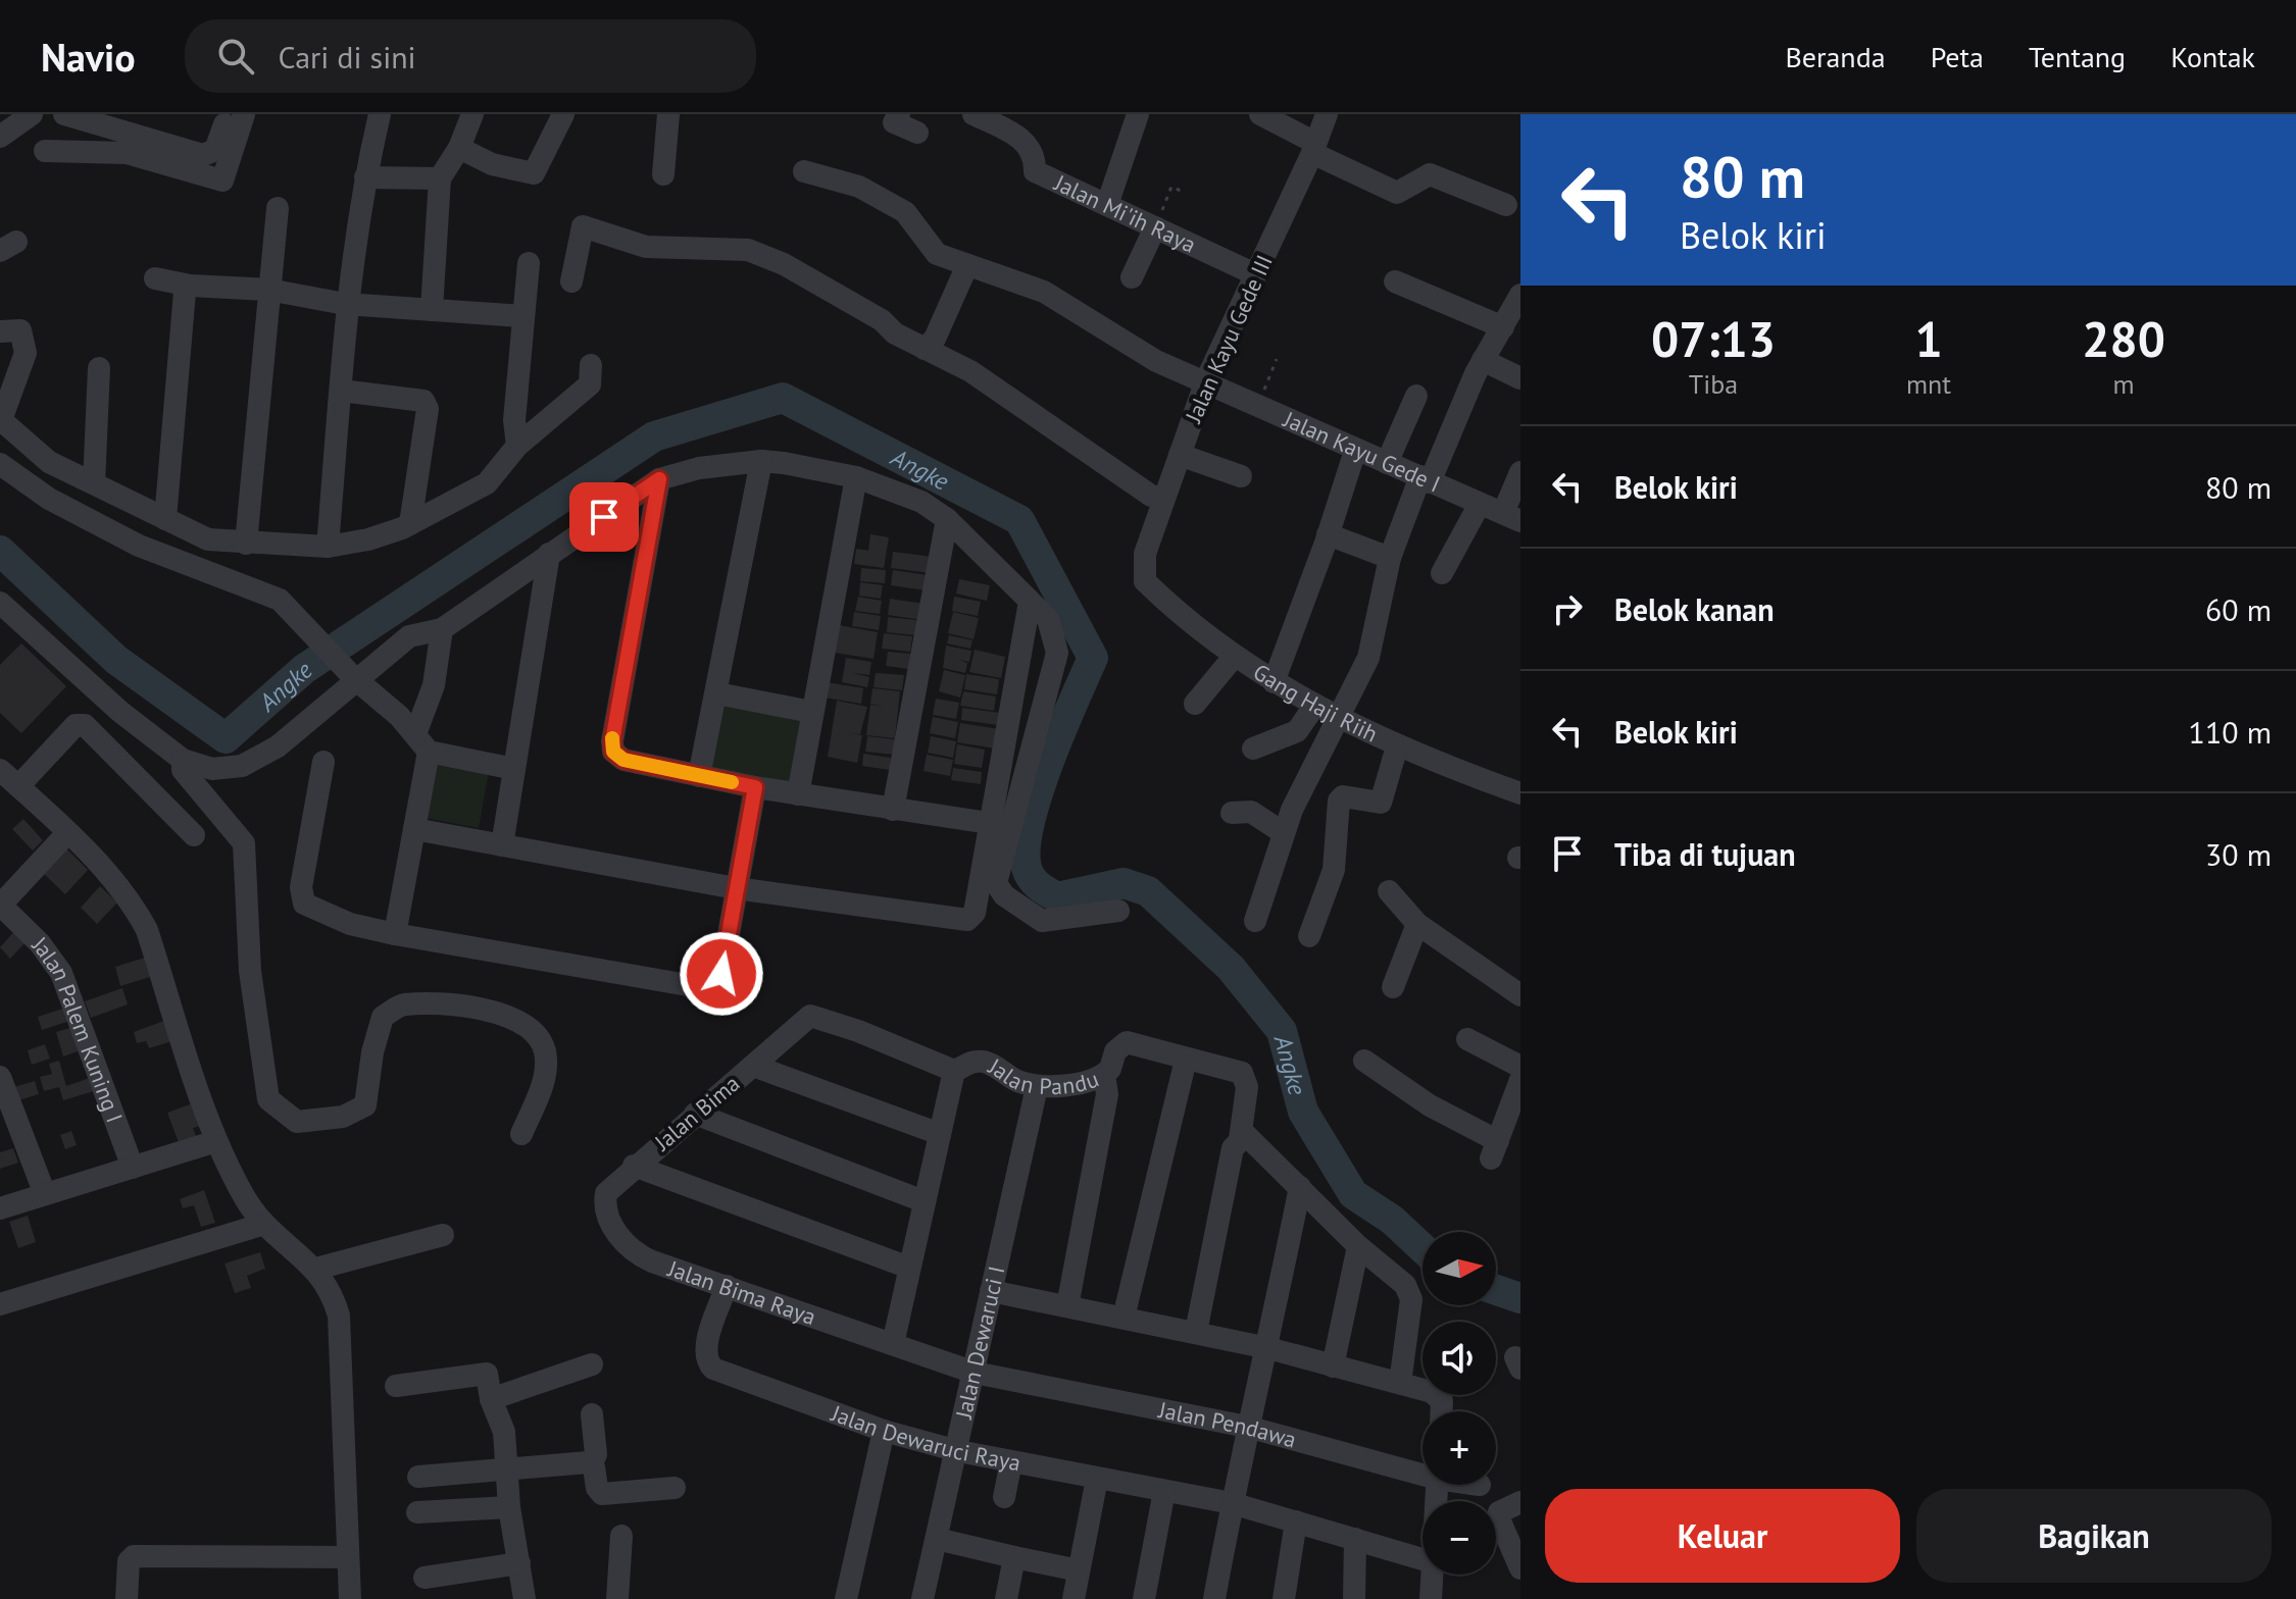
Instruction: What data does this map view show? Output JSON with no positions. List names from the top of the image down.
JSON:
{
  "streets": {
    "street": [
      "Jalan Mi'ih Raya",
      "Jalan Kayu Gede III",
      "Jalan Kayu Gede I",
      "Gang Haji Riih",
      "Jalan Palem Kuning I",
      "Jalan Pandu",
      "Jalan Bima",
      "Jalan Bima Raya",
      "Jalan Dewaruci I",
      "Jalan Pendawa",
      "Jalan Dewaruci Raya"
    ]
  },
  "crossings": [
    ["Jalan Mi'ih Raya", "Jalan Kayu Gede III"],
    ["Jalan Kayu Gede III", "Jalan Kayu Gede I"],
    ["Jalan Kayu Gede III", "Gang Haji Riih"],
    ["Jalan Pandu", "Jalan Bima"],
    ["Jalan Pandu", "Jalan Dewaruci I"],
    ["Jalan Bima", "Jalan Bima Raya"],
    ["Jalan Bima Raya", "Jalan Dewaruci I"],
    ["Jalan Bima Raya", "Jalan Pendawa"],
    ["Jalan Bima Raya", "Jalan Dewaruci Raya"],
    ["Jalan Dewaruci I", "Jalan Pendawa"],
    ["Jalan Dewaruci I", "Jalan Dewaruci Raya"]
  ],
  "water": ["Angke"],
  "north": "right",
  "page": {
    "header": "Navio",
    "search": "Cari di sini",
    "nav": [
      "Beranda",
      "Peta",
      "Tentang",
      "Kontak"
    ],
    "turn": ["80 m", "Belok kiri"],
    "eta": [
      "07:13",
      "Tiba",
      "1",
      "mnt",
      "280",
      "m"
    ],
    "list": [
      {
        "name": "Belok kiri",
        "value": "80 m"
      },
      {
        "name": "Belok kanan",
        "value": "60 m"
      },
      {
        "name": "Belok kiri",
        "value": "110 m"
      },
      {
        "name": "Tiba di tujuan",
        "value": "30 m"
      }
    ],
    "map_buttons": ["+", "−"],
    "buttons": ["Keluar", "Bagikan"]
  }
}
